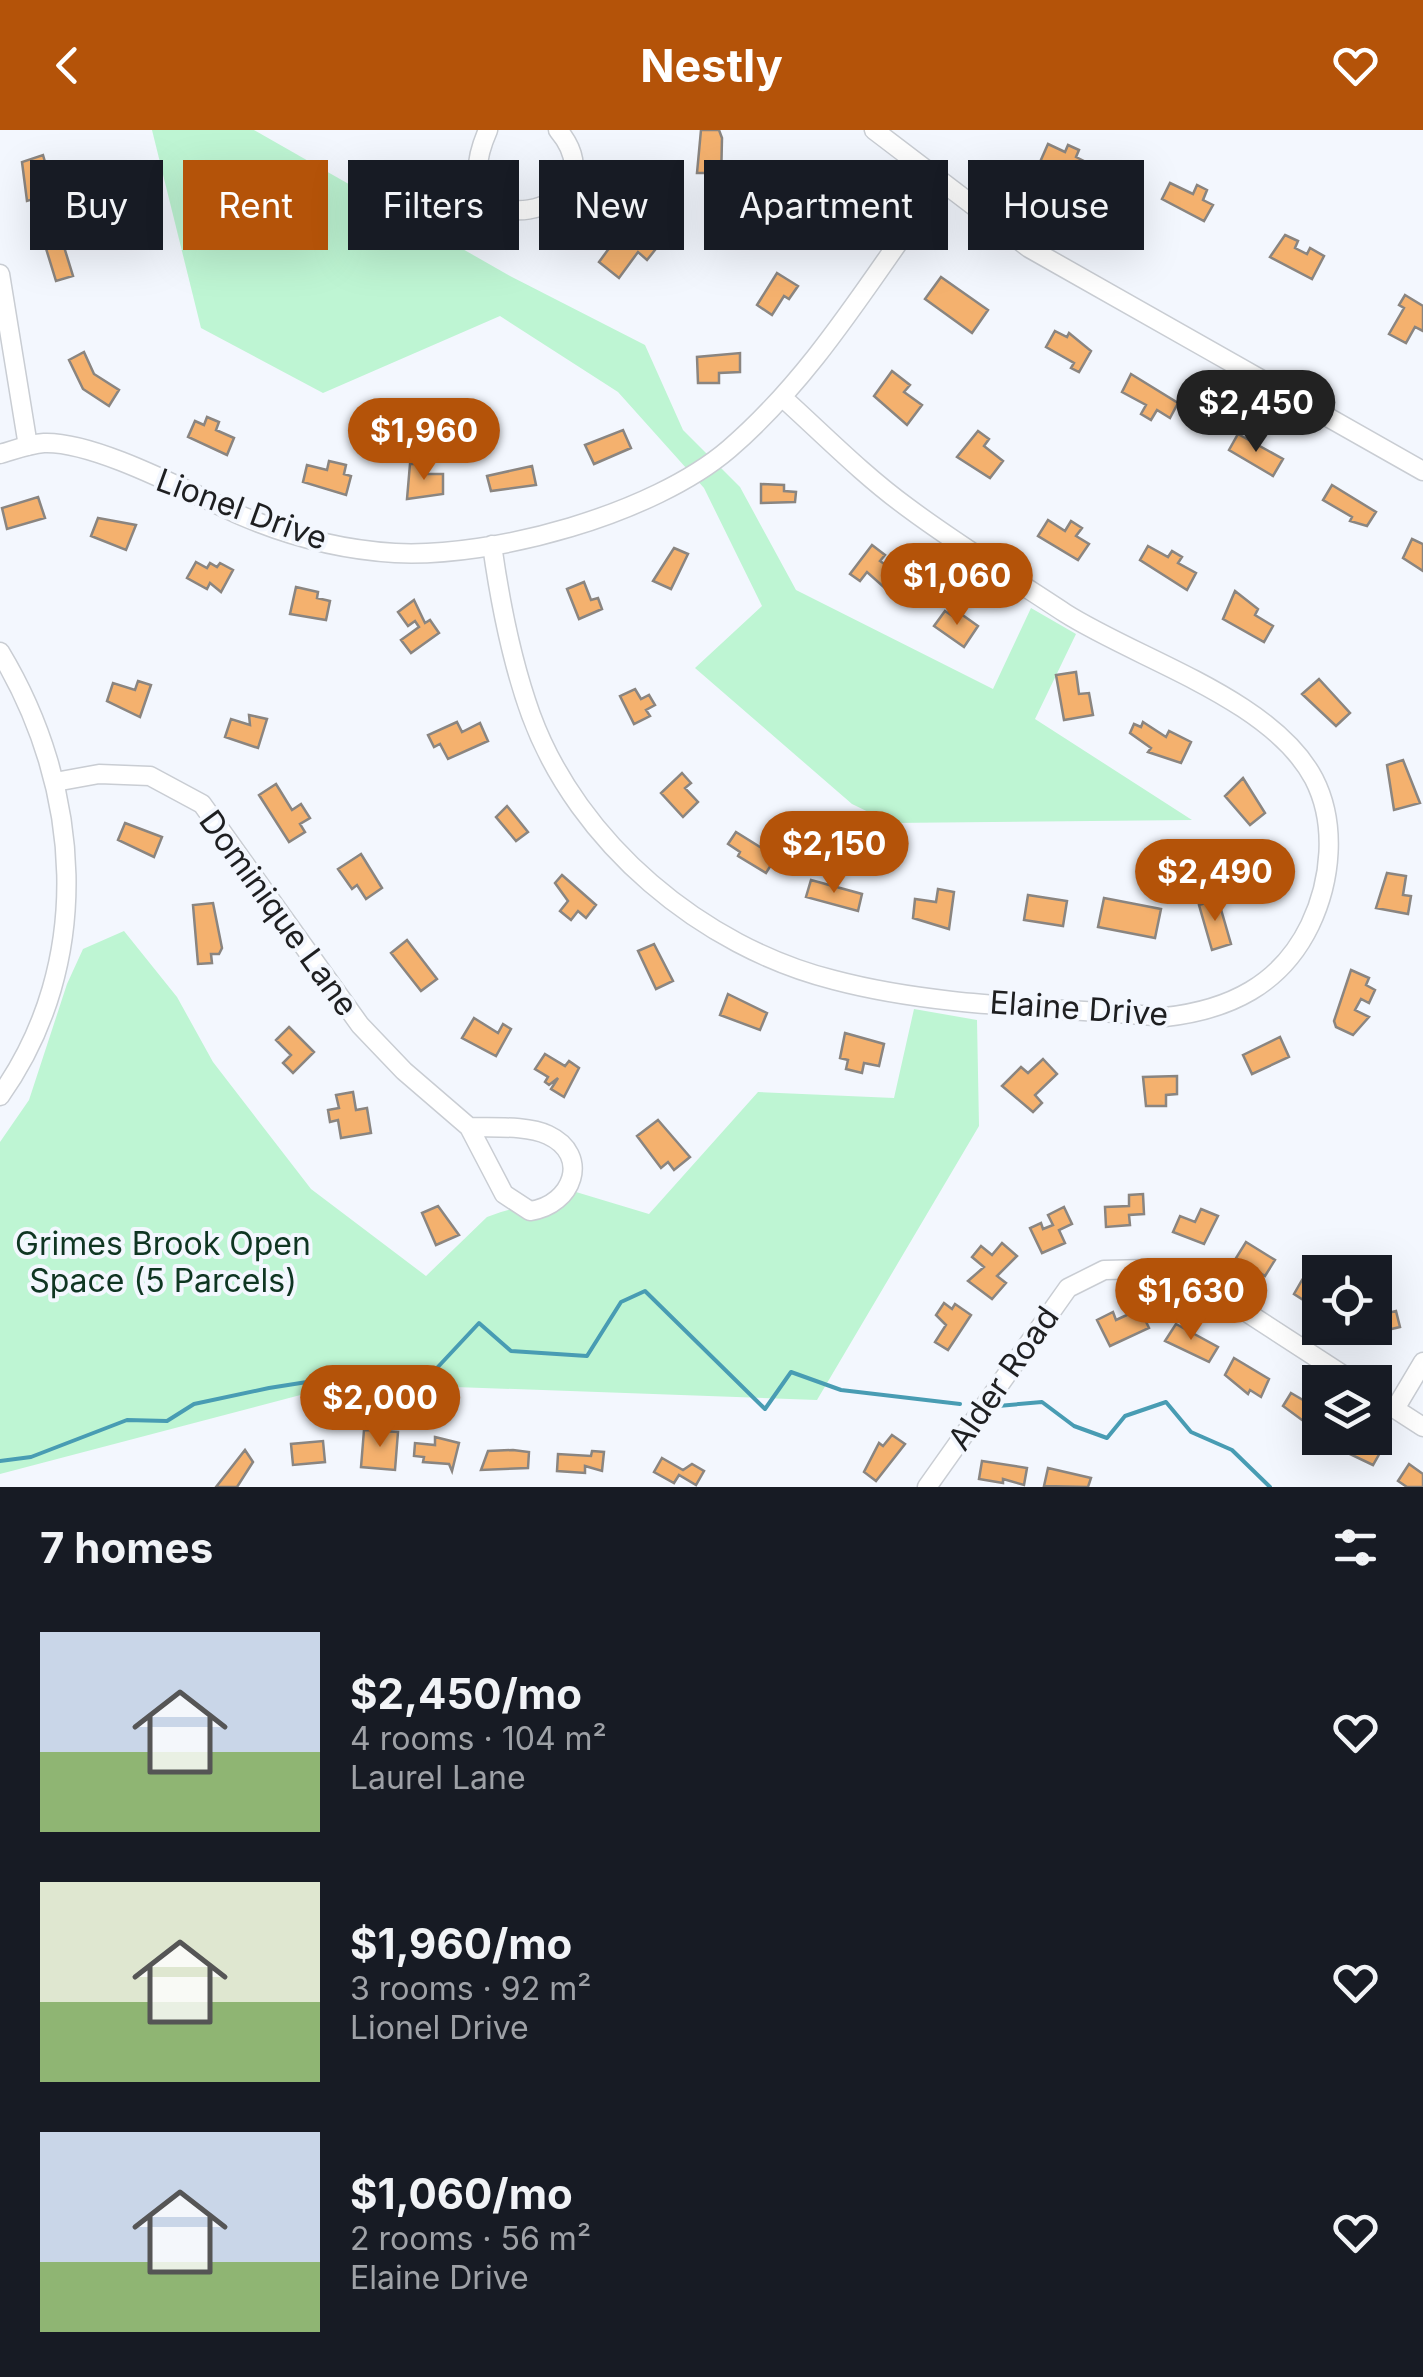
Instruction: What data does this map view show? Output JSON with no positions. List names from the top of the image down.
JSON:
{
  "streets": {
    "street": [
      "Lionel Drive",
      "Dominique Lane",
      "Elaine Drive",
      "Alder Road"
    ]
  },
  "crossings": [
    ["Lionel Drive", "Elaine Drive"]
  ],
  "parks": ["Grimes Brook Open Space (5 Parcels)"],
  "page": {
    "header": "Nestly",
    "chip": [
      "Buy",
      "Rent",
      "Filters",
      "New",
      "Apartment",
      "House"
    ],
    "price": [
      "$2,450",
      "$1,960",
      "$1,060",
      "$2,150",
      "$2,490",
      "$1,630",
      "$2,000"
    ],
    "heading": "7 homes",
    "list": [
      {
        "name": "$2,450/mo",
        "note": "4 rooms · 104 m² · Laurel Lane"
      },
      {
        "name": "$1,960/mo",
        "note": "3 rooms · 92 m² · Lionel Drive"
      },
      {
        "name": "$1,060/mo",
        "note": "2 rooms · 56 m² · Elaine Drive"
      }
    ]
  }
}
